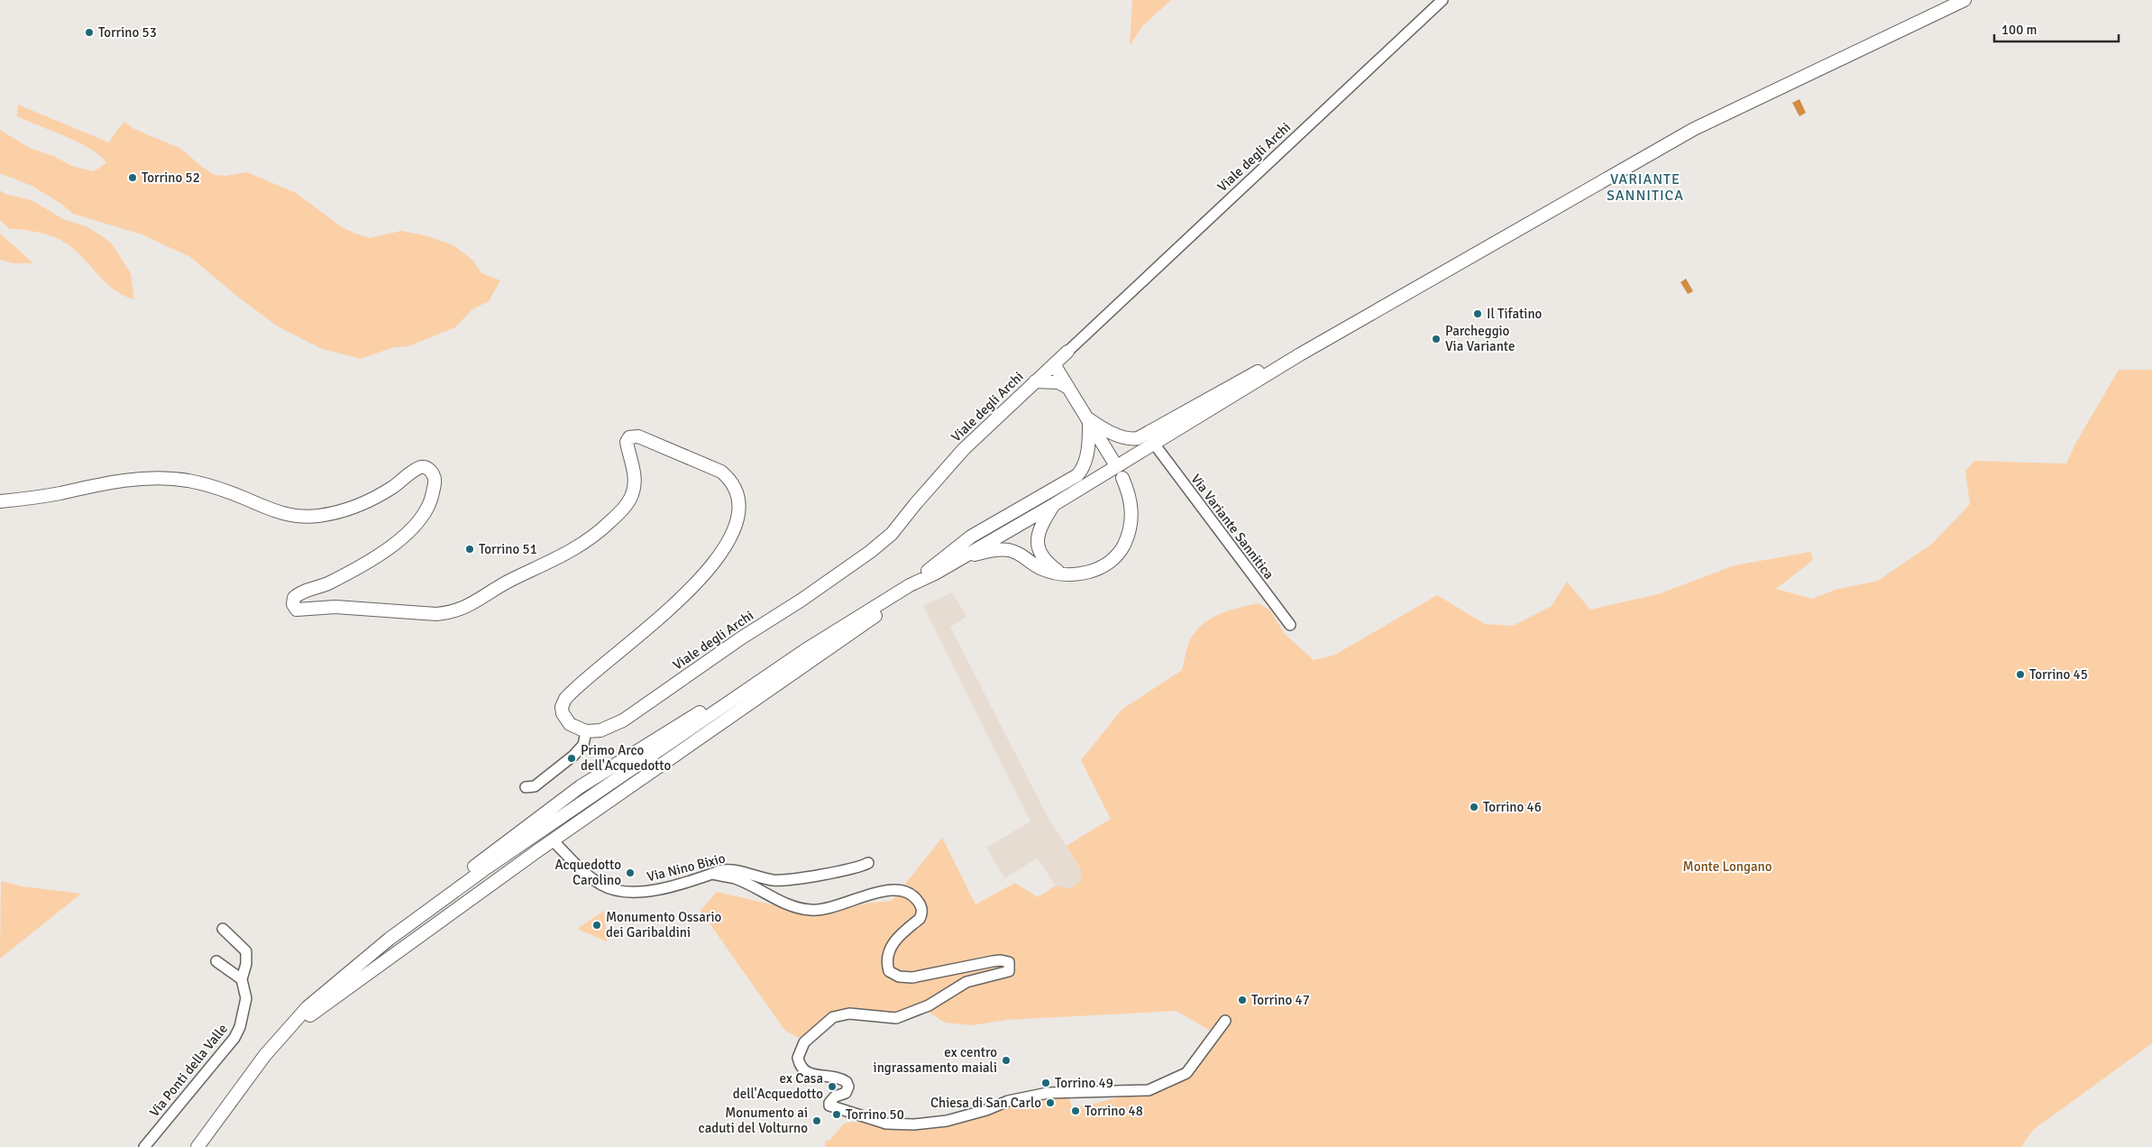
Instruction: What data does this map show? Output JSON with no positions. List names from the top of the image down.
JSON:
{
  "streets": {
    "main road": ["Viale degli Archi"],
    "street": ["Via Variante Sannitica", "Via Nino Bixio", "Via Ponti della Valle"]
  },
  "districts": ["VARIANTE SANNITICA"],
  "parks": ["Monte Longano"],
  "places": [
    "Torrino 53",
    "Torrino 52",
    "Il Tifatino",
    "Parcheggio Via Variante",
    "Torrino 51",
    "Torrino 45",
    "Primo Arco dell'Acquedotto",
    "Torrino 46",
    "Acquedotto Carolino",
    "Monumento Ossario dei Garibaldini",
    "Torrino 47",
    "ex centro ingrassamento maiali",
    "Torrino 49",
    "ex Casa dell'Acquedotto",
    "Chiesa di San Carlo",
    "Torrino 48",
    "Torrino 50",
    "Monumento ai caduti del Volturno"
  ],
  "scale_bar": "100 m"
}
